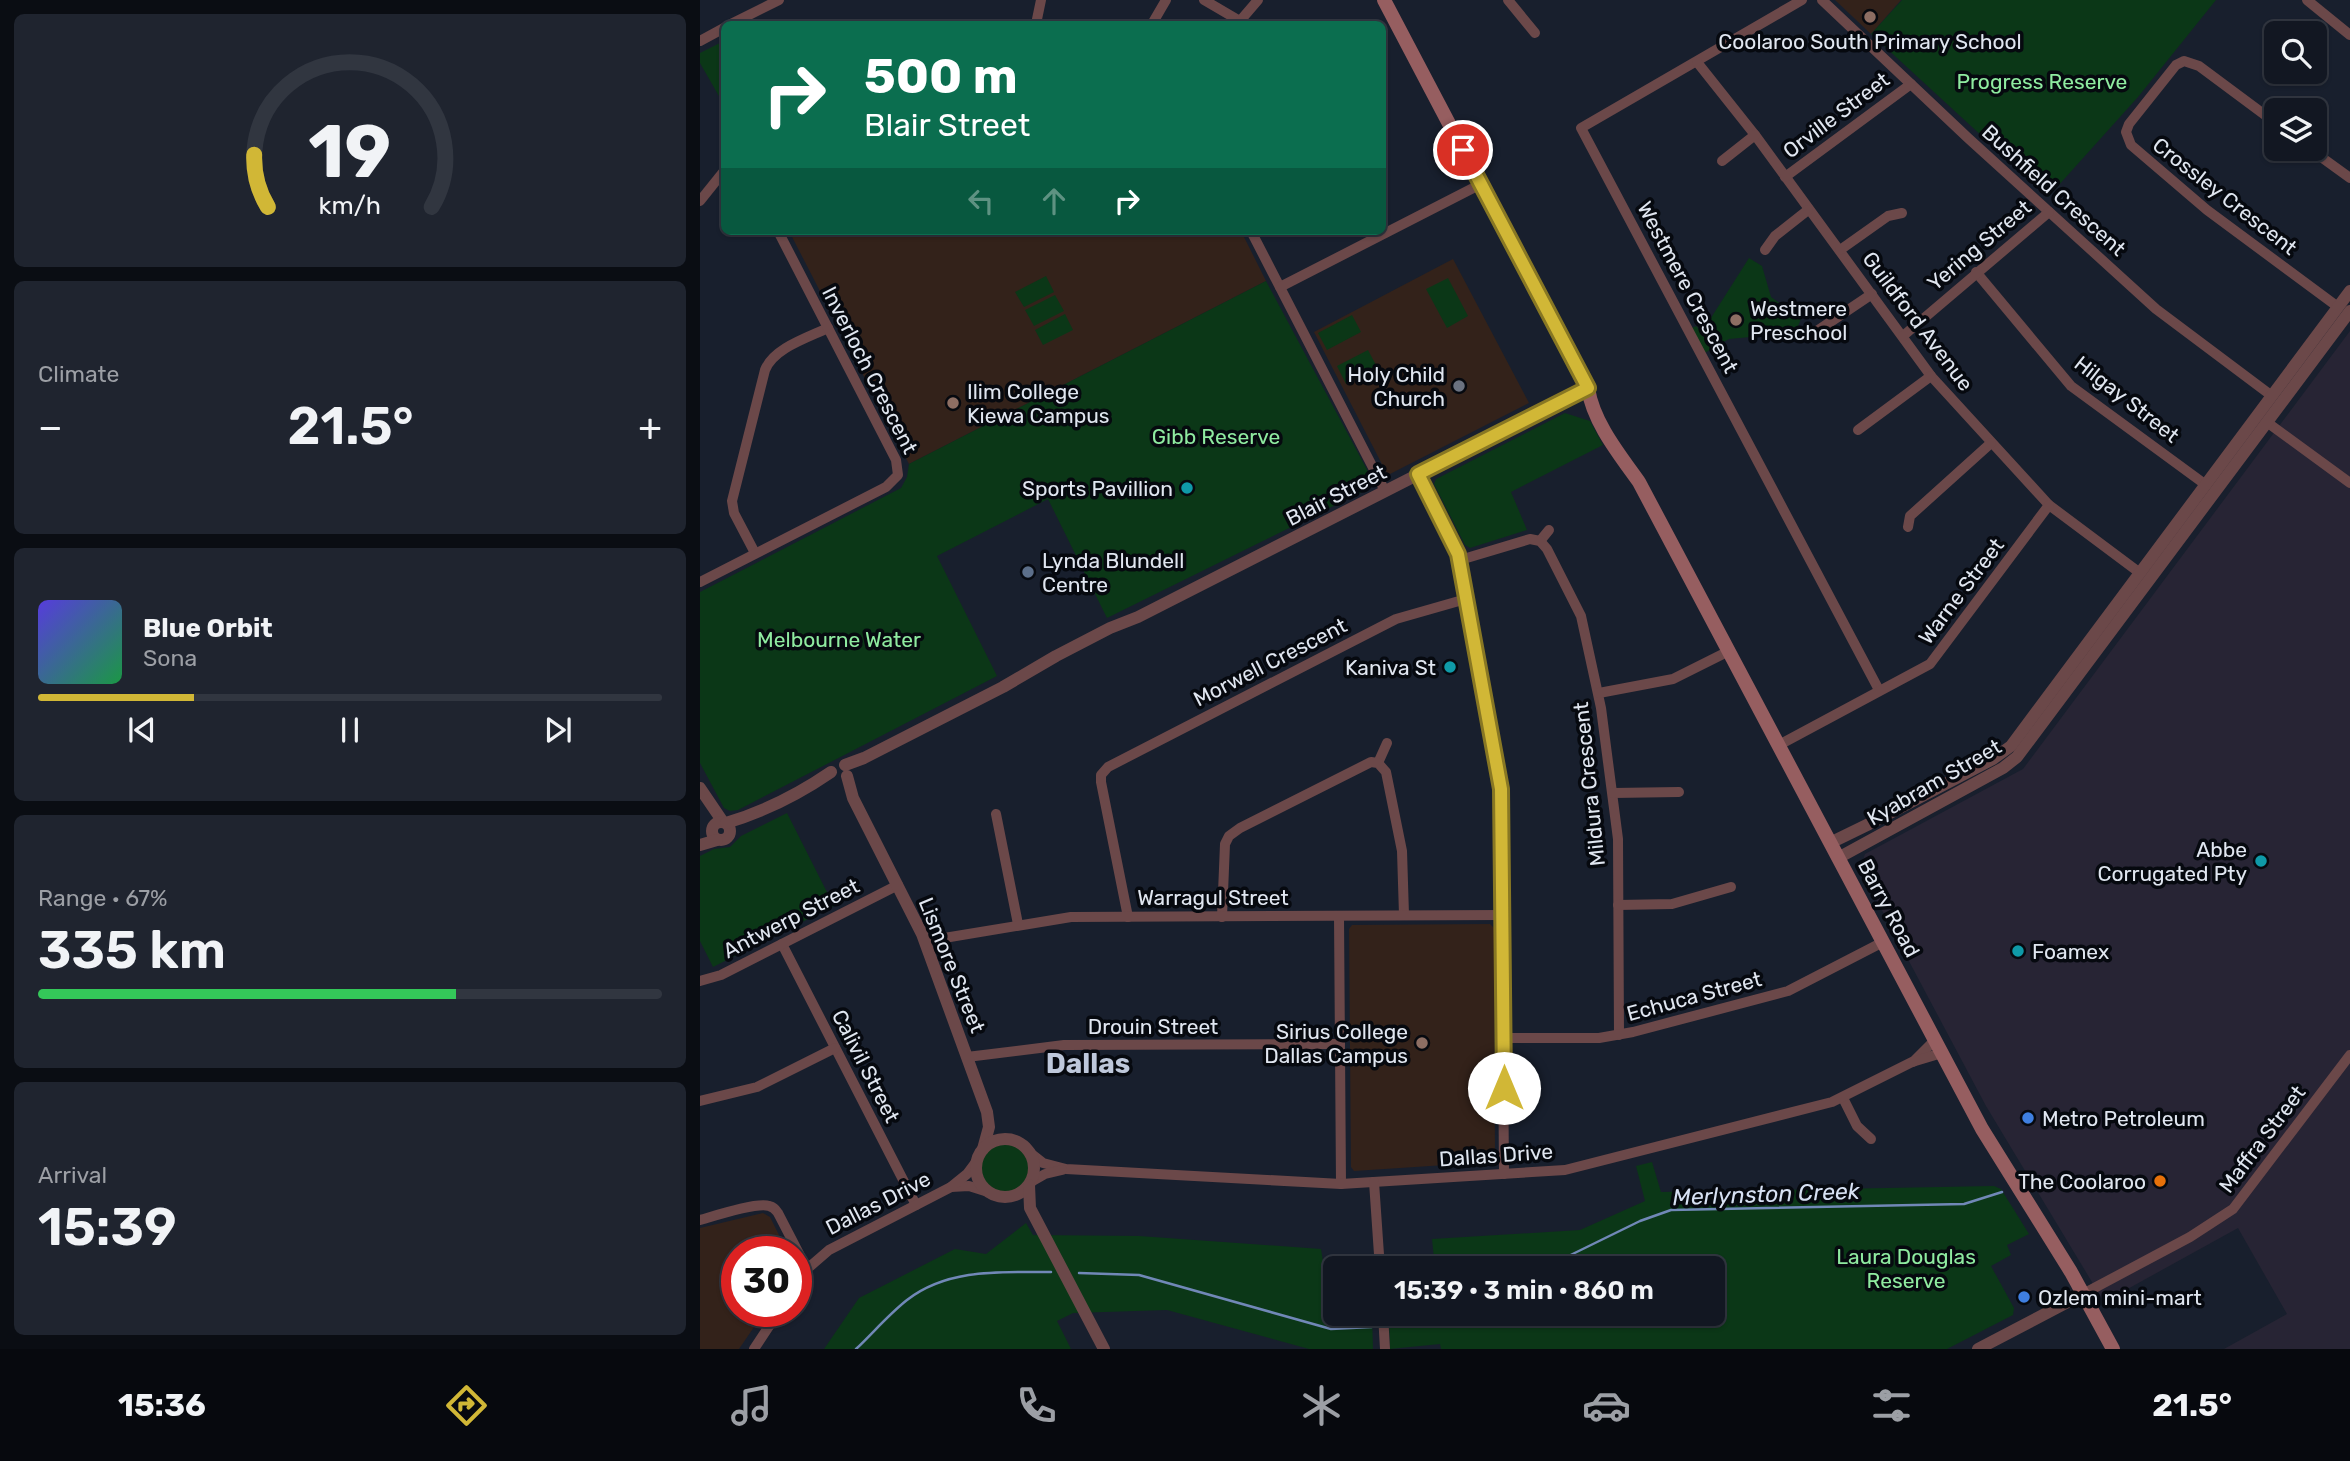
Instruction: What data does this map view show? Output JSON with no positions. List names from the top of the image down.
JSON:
{
  "streets": {
    "main road": ["Barry Road"],
    "street": [
      "Orville Street",
      "Bushfield Crescent",
      "Crossley Crescent",
      "Yering Street",
      "Westmere Crescent",
      "Guildford Avenue",
      "Inverloch Crescent",
      "Hilgay Street",
      "Blair Street",
      "Warne Street",
      "Morwell Crescent",
      "Kyabram Street",
      "Mildura Crescent",
      "Warragul Street",
      "Antwerp Street",
      "Lismore Street",
      "Echuca Street",
      "Drouin Street",
      "Calivil Street",
      "Maffra Street",
      "Dallas Drive"
    ]
  },
  "crossings": [
    ["Orville Street", "Bushfield Crescent"],
    ["Orville Street", "Guildford Avenue"],
    ["Bushfield Crescent", "Yering Street"],
    ["Bushfield Crescent", "Kyabram Street"],
    ["Crossley Crescent", "Kyabram Street"],
    ["Yering Street", "Guildford Avenue"],
    ["Yering Street", "Hilgay Street"],
    ["Westmere Crescent", "Guildford Avenue"],
    ["Westmere Crescent", "Warne Street"],
    ["Guildford Avenue", "Warne Street"],
    ["Guildford Avenue", "Kyabram Street"],
    ["Hilgay Street", "Kyabram Street"],
    ["Blair Street", "Barry Road"],
    ["Blair Street", "Lismore Street"],
    ["Warne Street", "Barry Road"],
    ["Morwell Crescent", "Warragul Street"],
    ["Kyabram Street", "Barry Road"],
    ["Mildura Crescent", "Echuca Street"],
    ["Warragul Street", "Lismore Street"],
    ["Barry Road", "Echuca Street"],
    ["Barry Road", "Maffra Street"],
    ["Barry Road", "Dallas Drive"],
    ["Antwerp Street", "Lismore Street"],
    ["Antwerp Street", "Calivil Street"],
    ["Lismore Street", "Drouin Street"],
    ["Lismore Street", "Dallas Drive"],
    ["Calivil Street", "Dallas Drive"]
  ],
  "districts": ["Dallas"],
  "water": ["Merlynston Creek"],
  "parks": [
    "Progress Reserve",
    "Gibb Reserve",
    "Melbourne Water",
    "Laura Douglas Reserve"
  ],
  "places": [
    "Coolaroo South Primary School",
    "Westmere Preschool",
    "Holy Child Church",
    "Ilim College Kiewa Campus",
    "Sports Pavillion",
    "Lynda Blundell Centre",
    "Kaniva St",
    "Abbe Corrugated Pty",
    "Foamex",
    "Sirius College Dallas Campus",
    "Metro Petroleum",
    "The Coolaroo",
    "Ozlem mini-mart"
  ],
  "page": {
    "turn": ["500 m", "Blair Street"],
    "tile": [
      "Climate",
      ["Range · 67%", "335 km"],
      ["Arrival", "15:39"]
    ],
    "heat": ["−", "21.5°", "+"],
    "song": ["Blue Orbit", "Sona"],
    "limit": "30",
    "trip": "15:39 · 3 min · 860 m",
    "tabs": ["15:36", "21.5°"],
    "gauge": ["19", "km/h"]
  }
}
